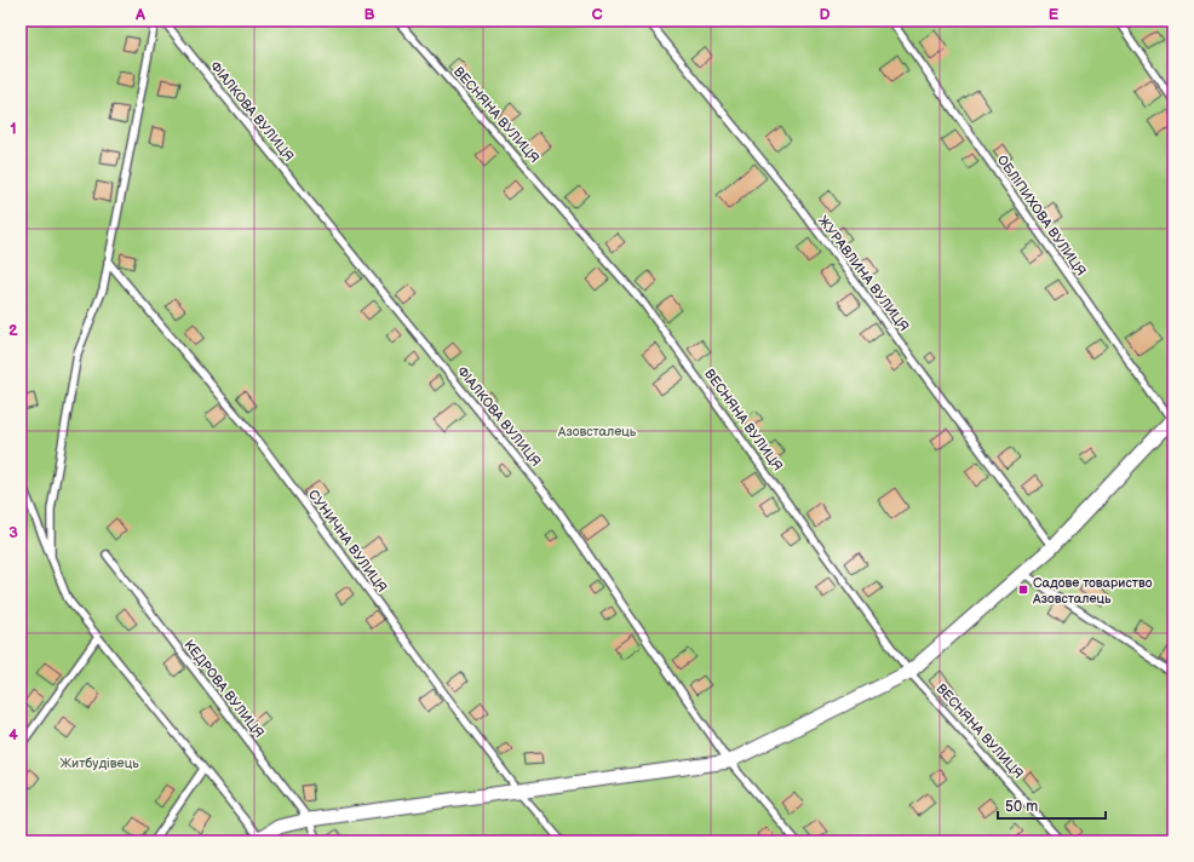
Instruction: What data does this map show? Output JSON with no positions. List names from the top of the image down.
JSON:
{
  "streets": {
    "lane": [
      "ФІАЛКОВА ВУЛИЦЯ",
      "ВЕСНЯНА ВУЛИЦЯ",
      "ОБЛІПИХОВА ВУЛИЦЯ",
      "ЖУРАВЛИНА ВУЛИЦЯ",
      "СУНИЧНА ВУЛИЦЯ",
      "КЕДРОВА ВУЛИЦЯ"
    ]
  },
  "parks": ["Азовсталець", "Житбудівець"],
  "places": {
    "transit": ["Садове товариство Азовсталець"]
  },
  "scale_bar": "50 m",
  "grid": {
    "columns": [
      "A",
      "B",
      "C",
      "D",
      "E"
    ],
    "rows": [
      "1",
      "2",
      "3",
      "4"
    ]
  }
}
